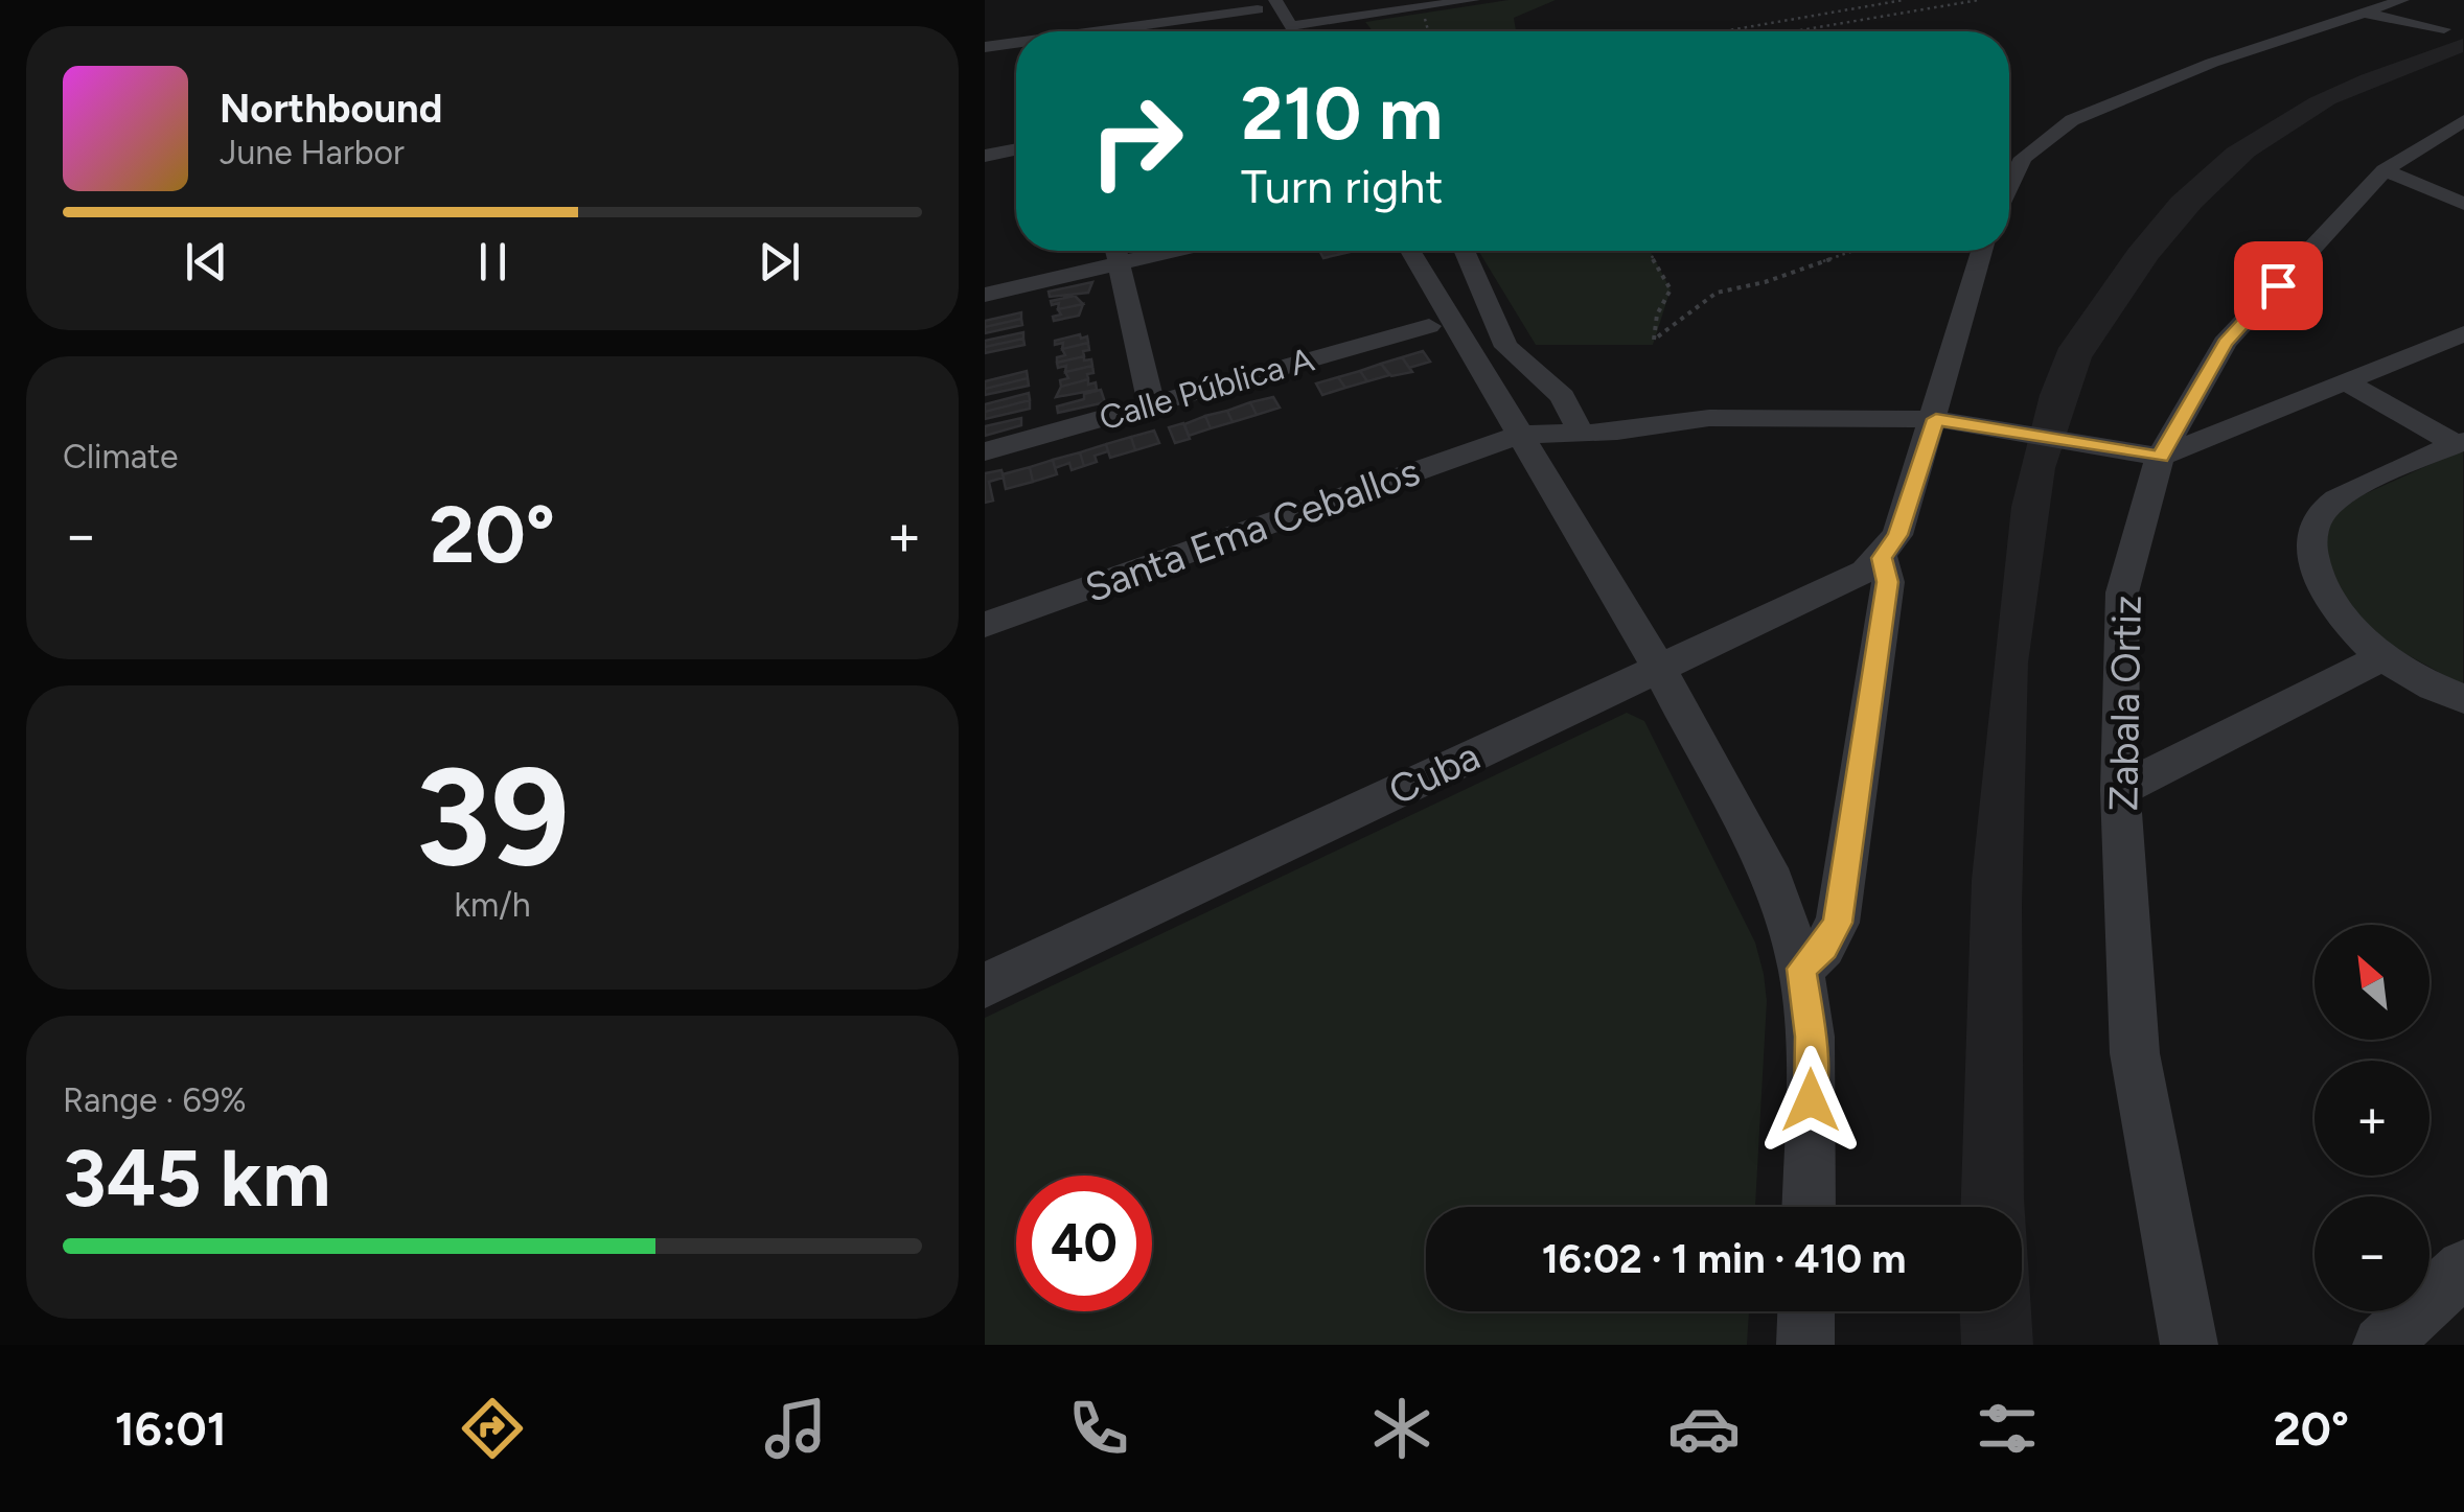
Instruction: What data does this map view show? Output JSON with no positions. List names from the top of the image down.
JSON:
{
  "streets": {
    "street": [
      "Calle Pública A",
      "Santa Ema Ceballos",
      "Zabala Ortiz",
      "Cuba"
    ]
  },
  "crossings": [
    ["Santa Ema Ceballos", "Zabala Ortiz"]
  ],
  "north": "top left",
  "page": {
    "turn": ["210 m", "Turn right"],
    "song": ["Northbound", "June Harbor"],
    "tile": [
      "Climate",
      ["39", "km/h"],
      ["Range · 69%", "345 km"]
    ],
    "heat": ["−", "20°", "+"],
    "map_buttons": ["+", "−"],
    "limit": "40",
    "trip": "16:02 · 1 min · 410 m",
    "tabs": ["16:01", "20°"]
  }
}
